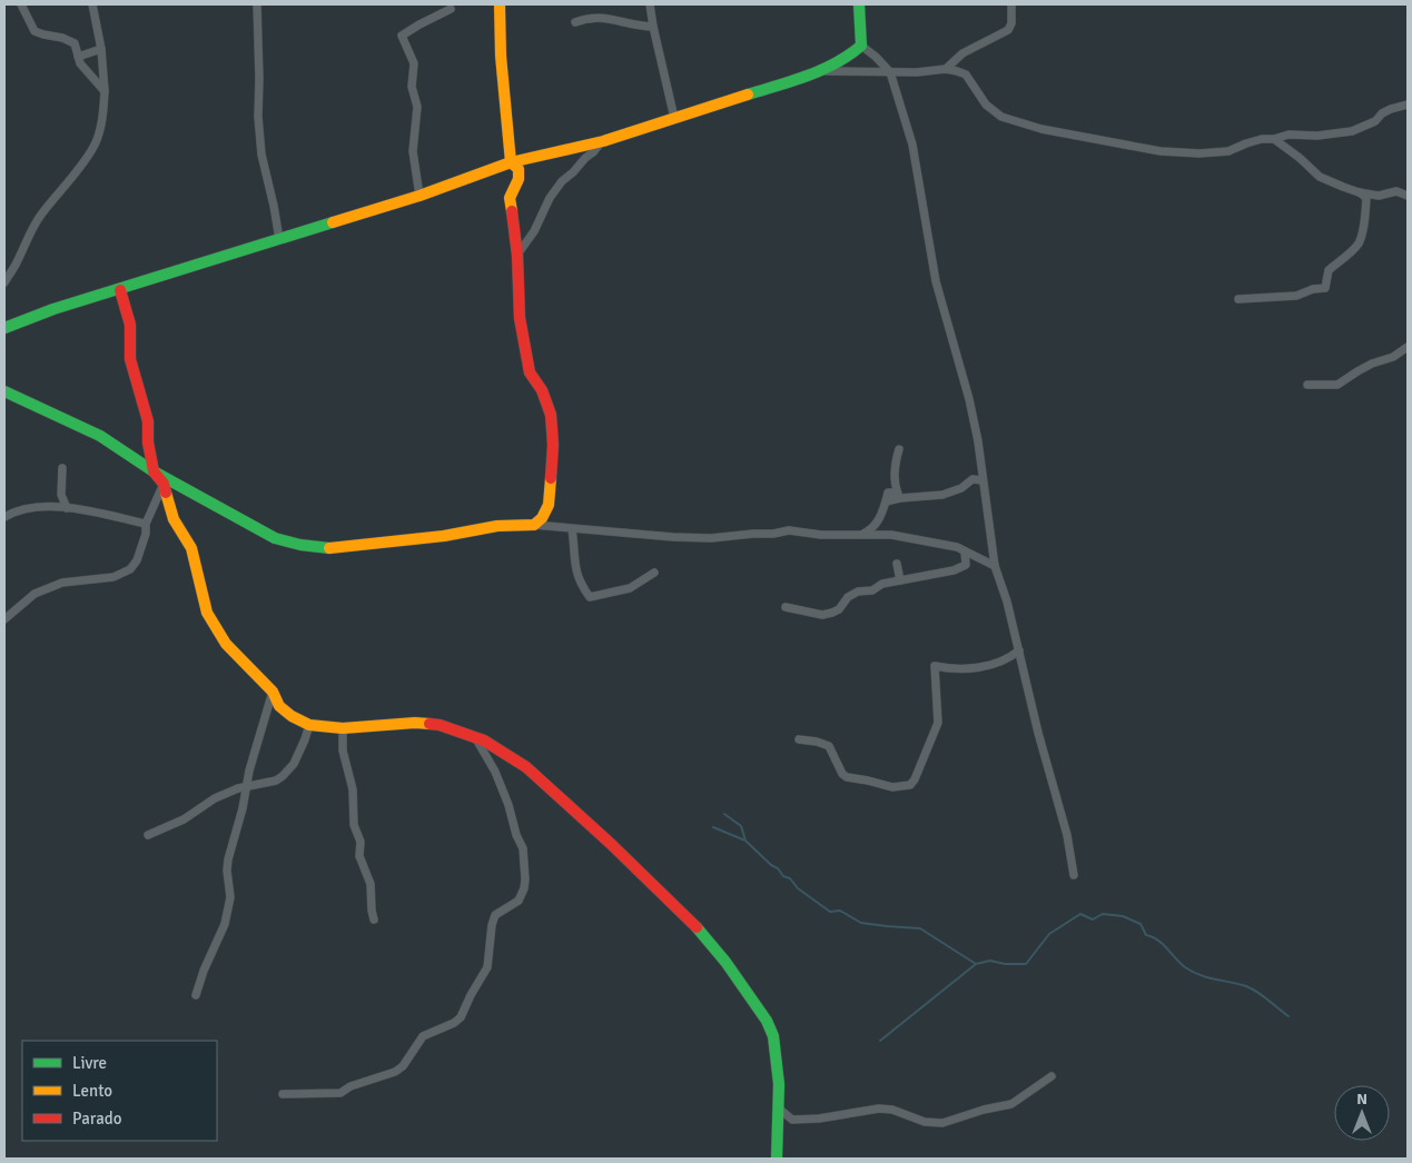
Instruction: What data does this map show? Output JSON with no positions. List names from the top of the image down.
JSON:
{
  "legend": ["Livre", "Lento", "Parado"],
  "north": "top"
}
